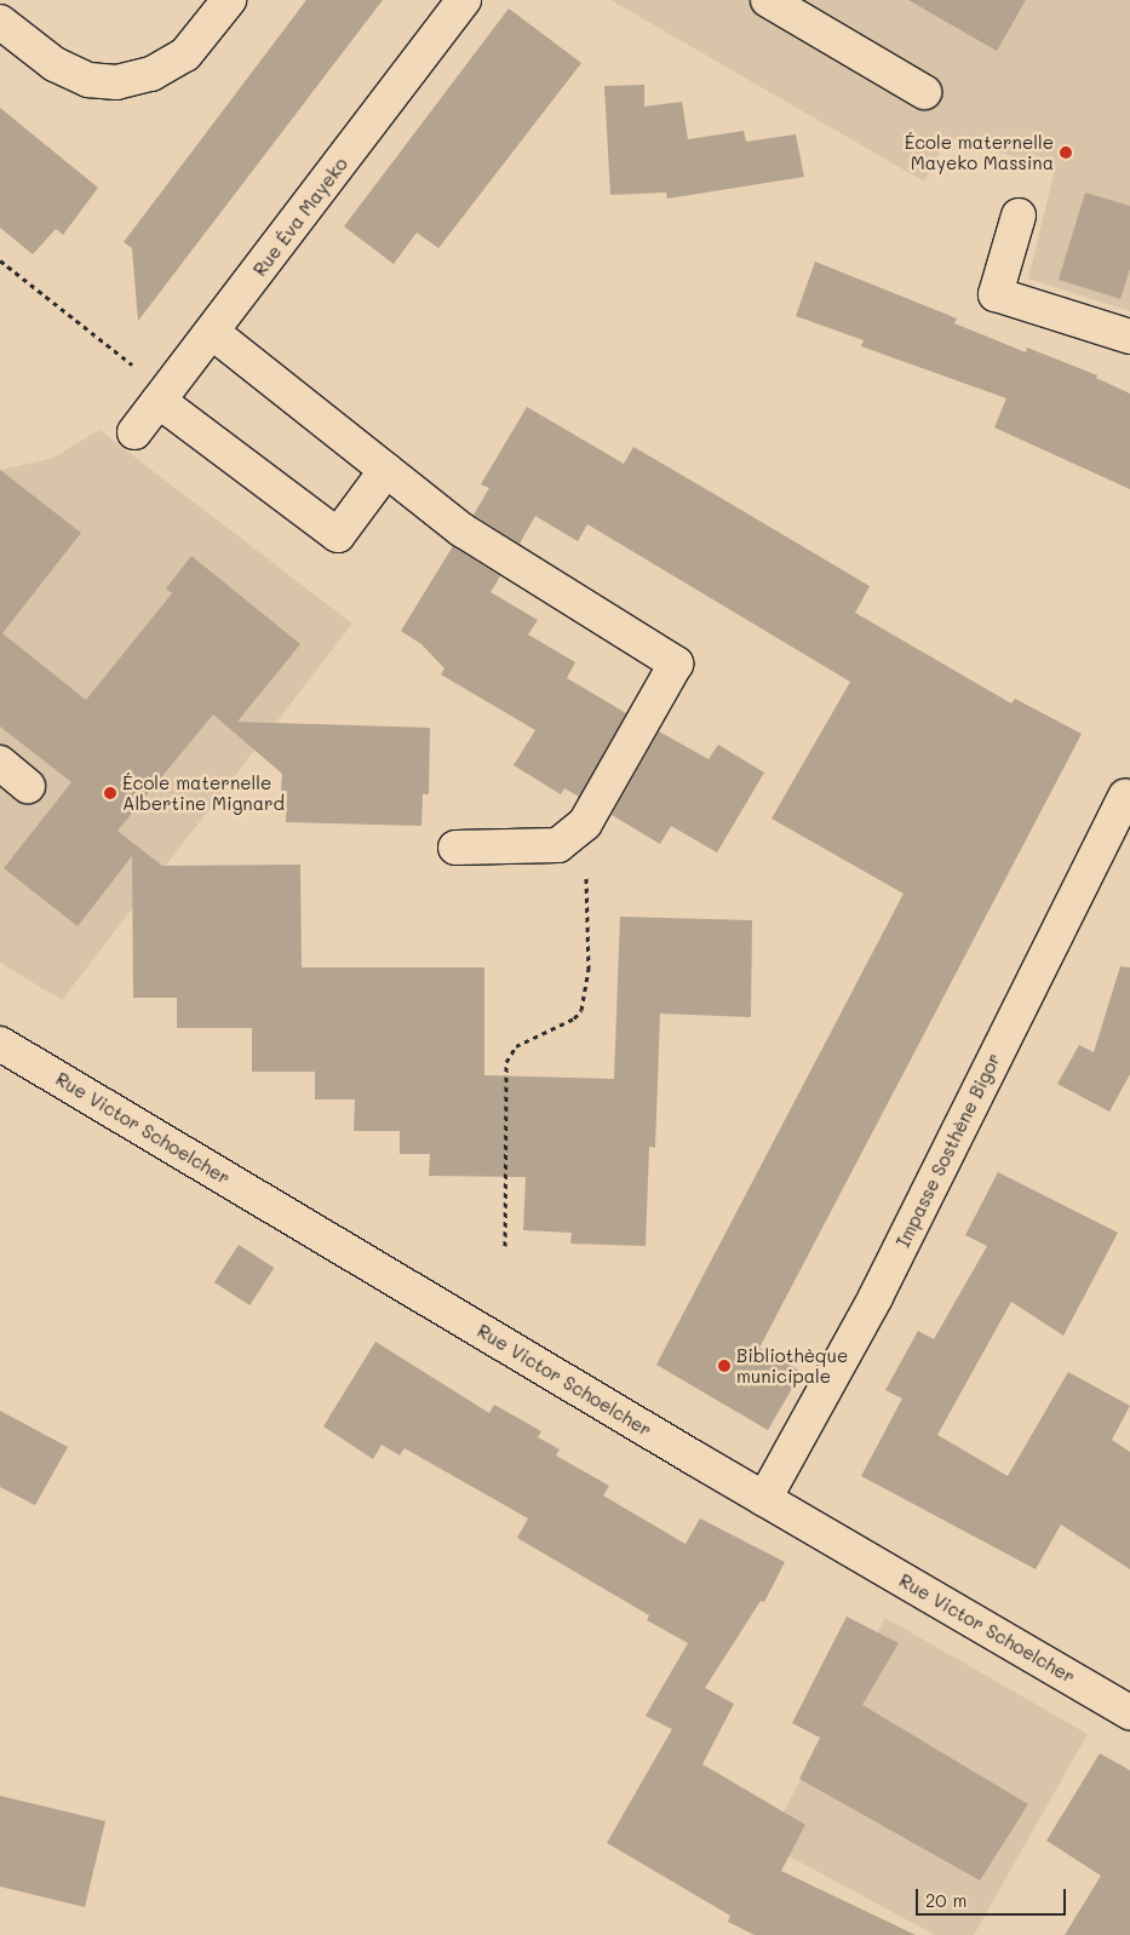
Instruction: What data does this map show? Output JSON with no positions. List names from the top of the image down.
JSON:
{
  "streets": {
    "street": ["Rue Éva Mayeko", "Rue Victor Schoelcher", "Impasse Sosthène Bigor"]
  },
  "crossings": [
    ["Rue Victor Schoelcher", "Impasse Sosthène Bigor"]
  ],
  "places": ["École maternelle Mayeko Massina", "École maternelle Albertine Mignard", "Bibliothèque municipale"],
  "scale_bar": "20 m"
}
